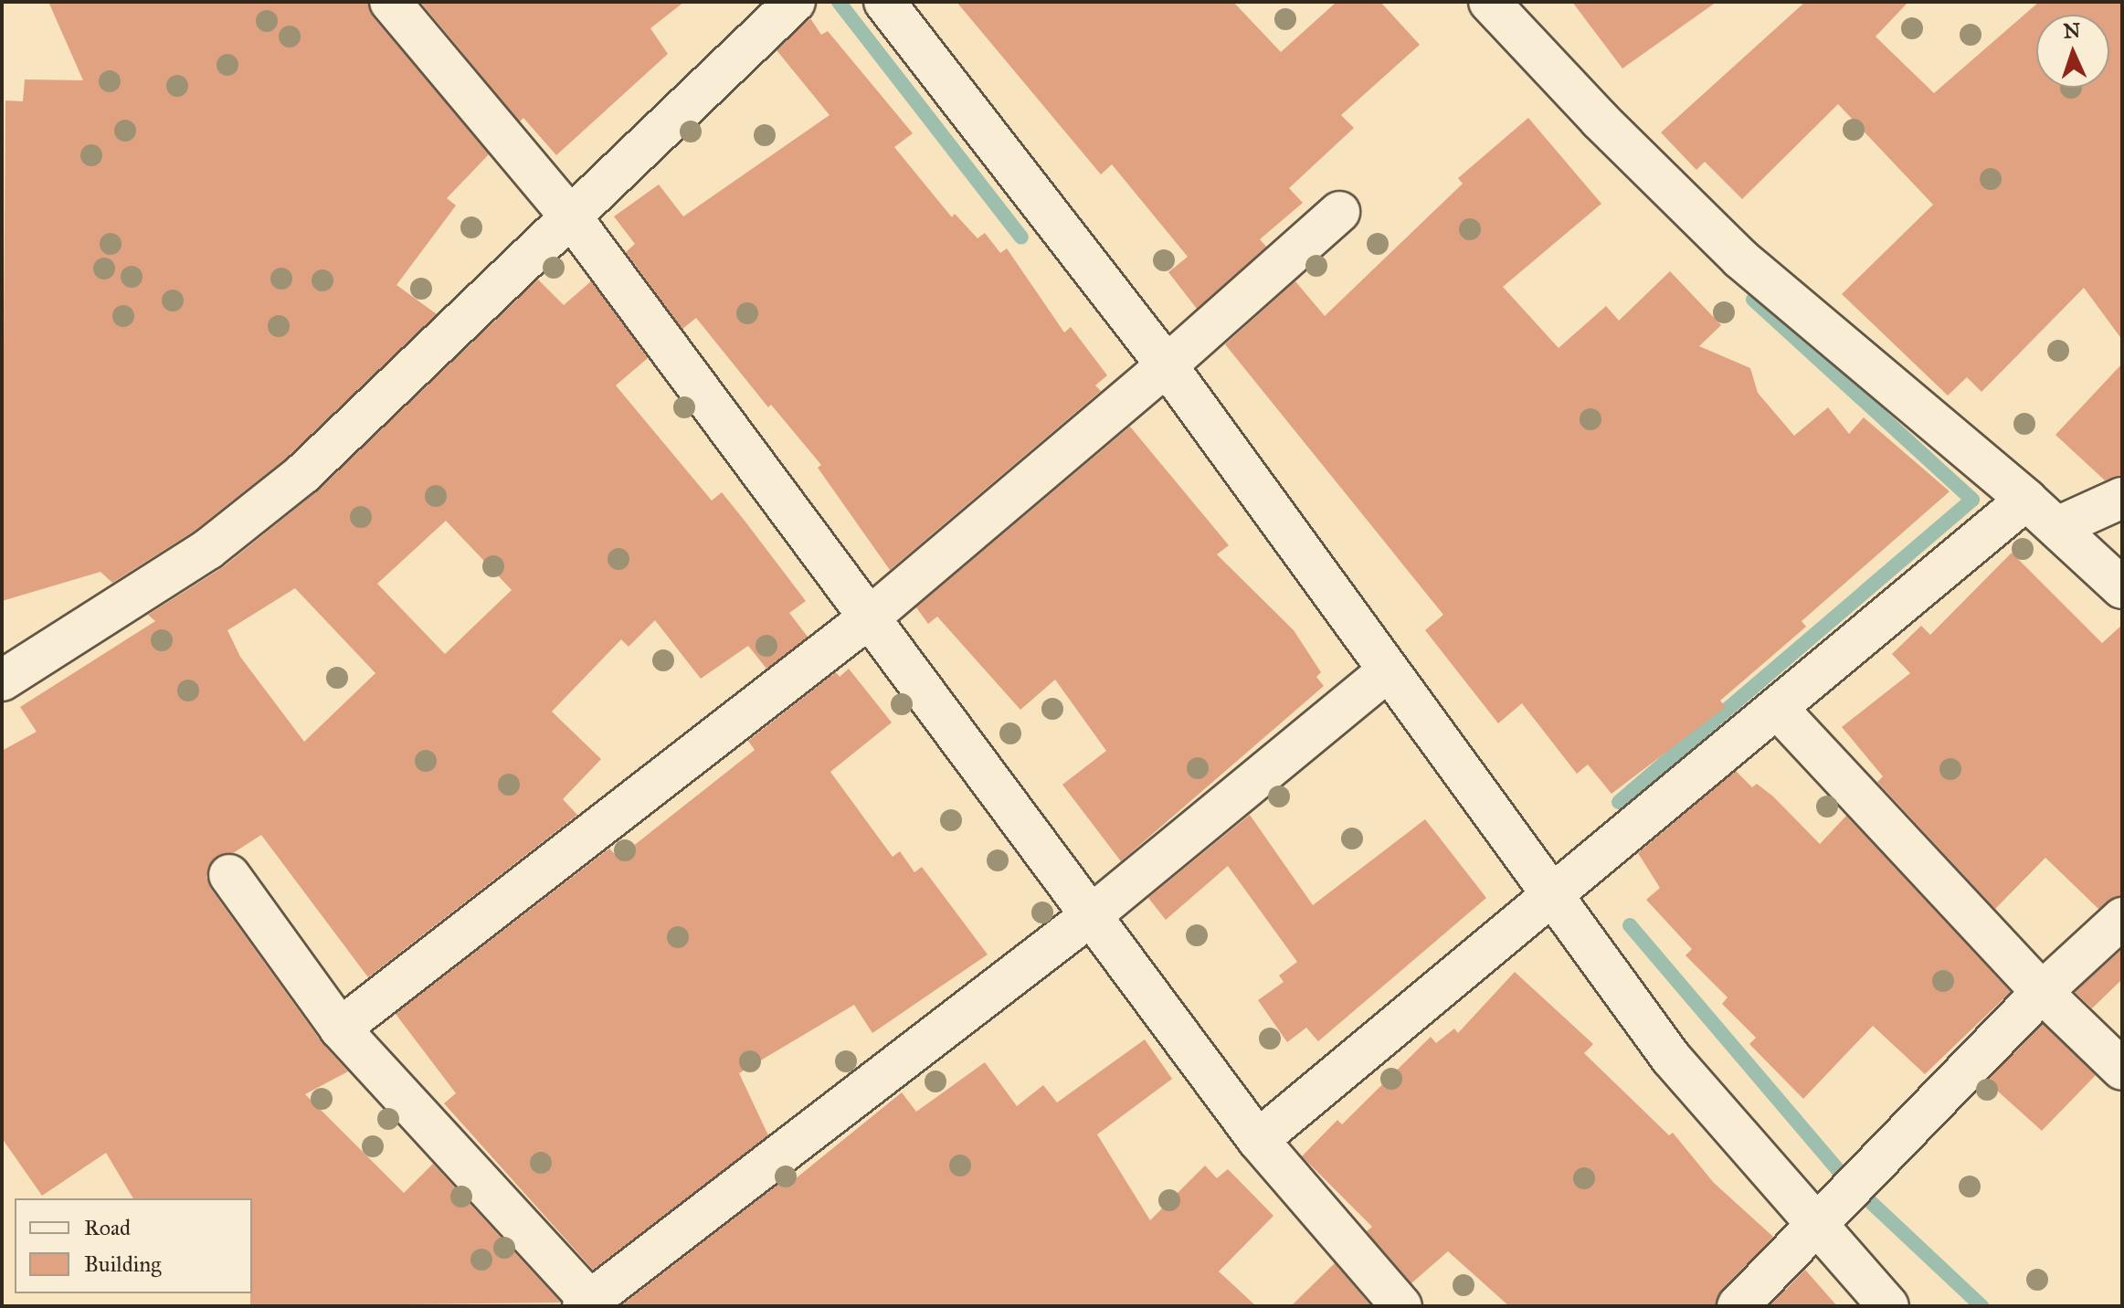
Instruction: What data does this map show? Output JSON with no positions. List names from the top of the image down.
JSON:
{
  "legend": ["Road", "Building"],
  "north": "top"
}
